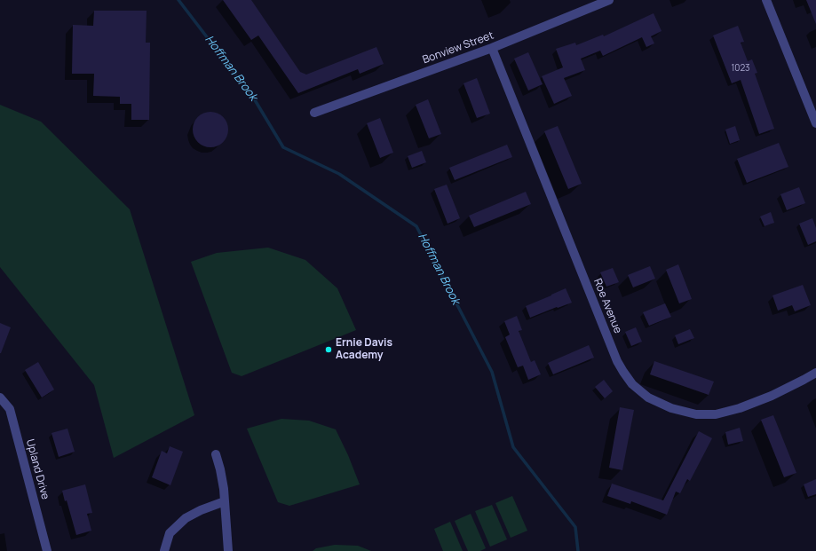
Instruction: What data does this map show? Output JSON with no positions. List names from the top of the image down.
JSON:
{
  "streets": {
    "street": ["Bonview Street", "Roe Avenue", "Upland Drive"]
  },
  "crossings": [
    ["Bonview Street", "Roe Avenue"]
  ],
  "water": ["Hoffman Brook"],
  "places": ["Ernie Davis Academy"],
  "house_numbers": ["1023"]
}
